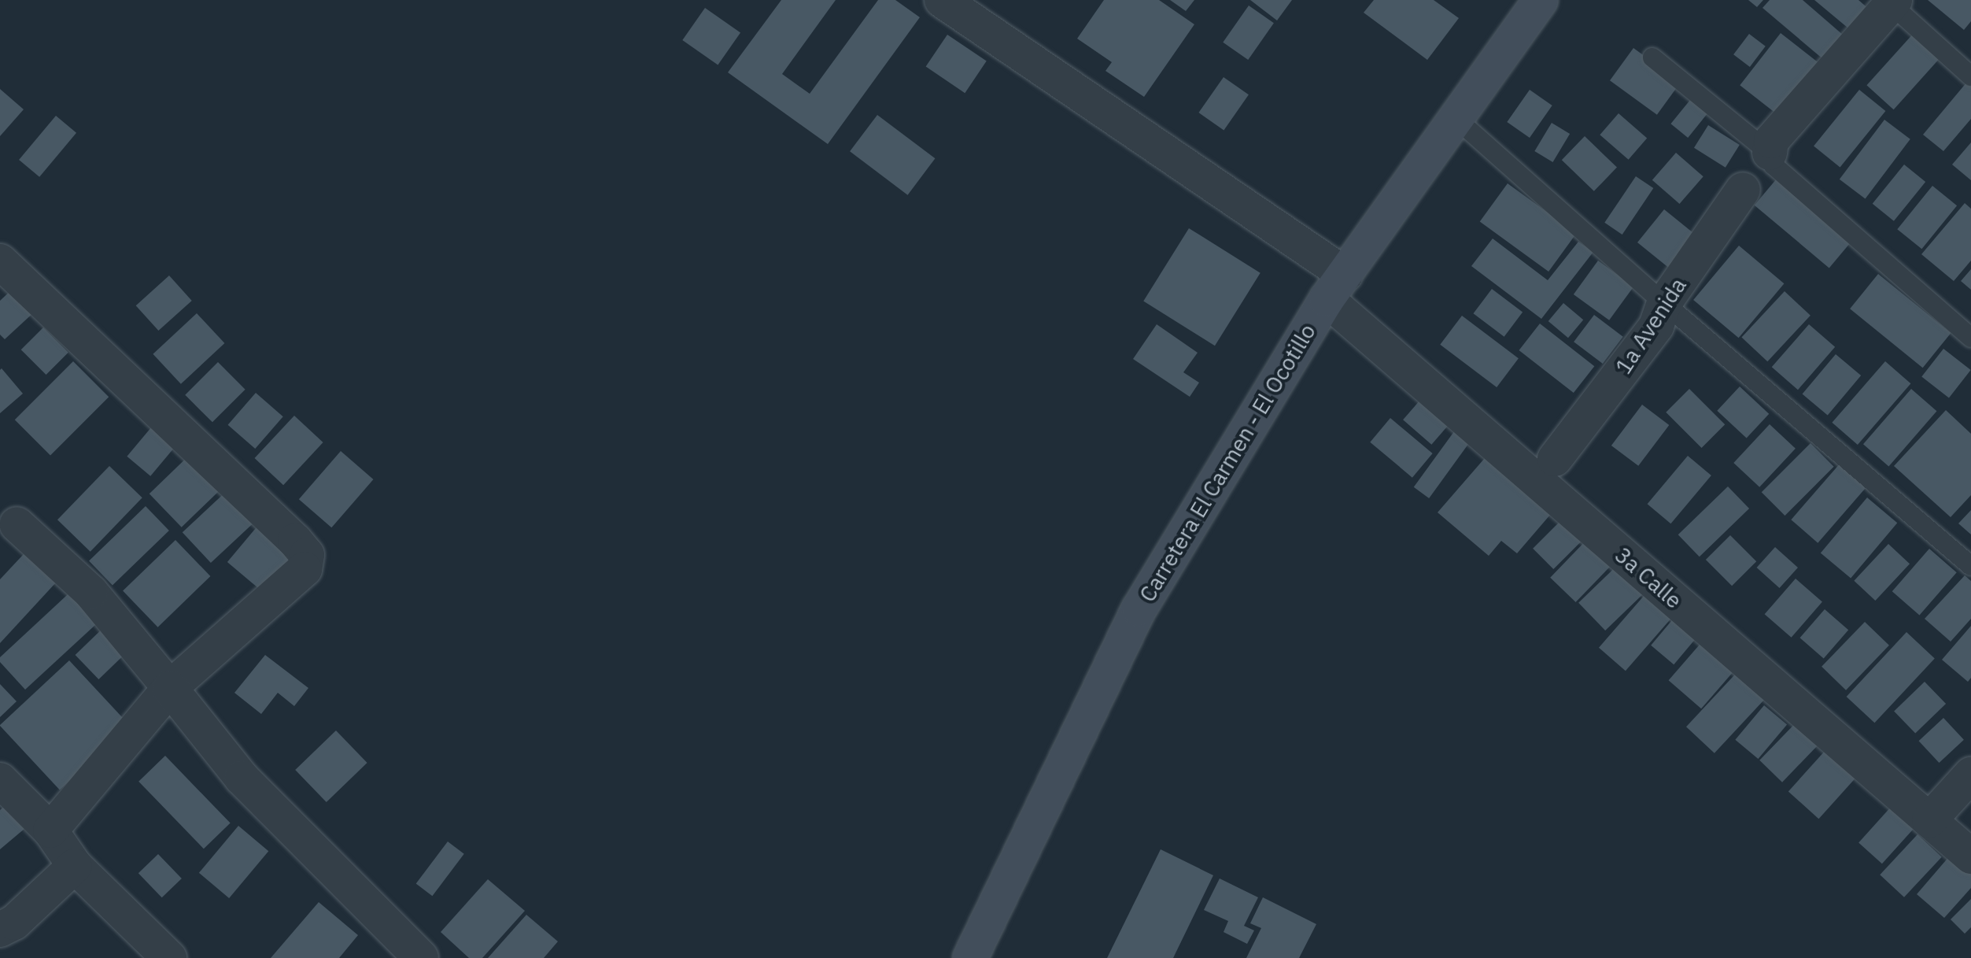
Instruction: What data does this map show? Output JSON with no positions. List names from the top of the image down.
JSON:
{
  "streets": {
    "main road": ["Carretera El Carmen - El Ocotillo"],
    "street": ["1a Avenida", "3a Calle"]
  },
  "crossings": [
    ["Carretera El Carmen - El Ocotillo", "3a Calle"]
  ]
}
